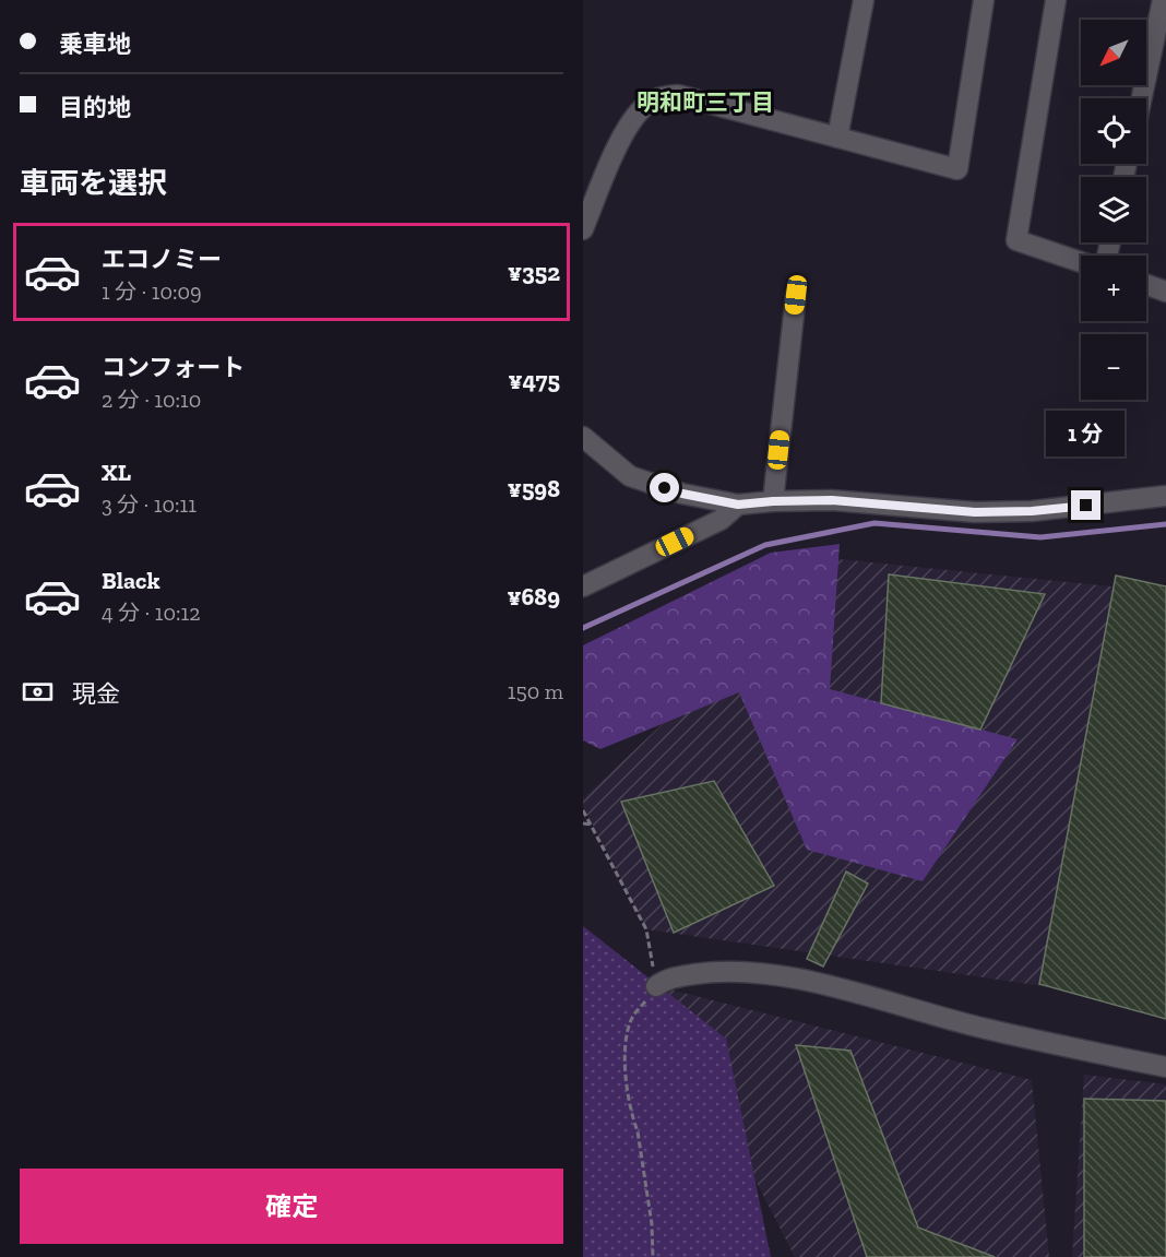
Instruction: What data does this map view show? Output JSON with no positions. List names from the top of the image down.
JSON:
{
  "districts": ["明和町三丁目"],
  "north": "bottom left",
  "page": {
    "banner": ["乗車地", "目的地"],
    "map_buttons": ["+", "−"],
    "heading": "車両を選択",
    "list": [
      {
        "name": "エコノミー",
        "note": "1 分 · 10:09",
        "value": "¥352"
      },
      {
        "name": "コンフォート",
        "note": "2 分 · 10:10",
        "value": "¥475"
      },
      {
        "name": "XL",
        "note": "3 分 · 10:11",
        "value": "¥598"
      },
      {
        "name": "Black",
        "note": "4 分 · 10:12",
        "value": "¥689"
      }
    ],
    "bubble": "1 分",
    "pay": ["現金", "150 m"],
    "buttons": "確定"
  }
}
